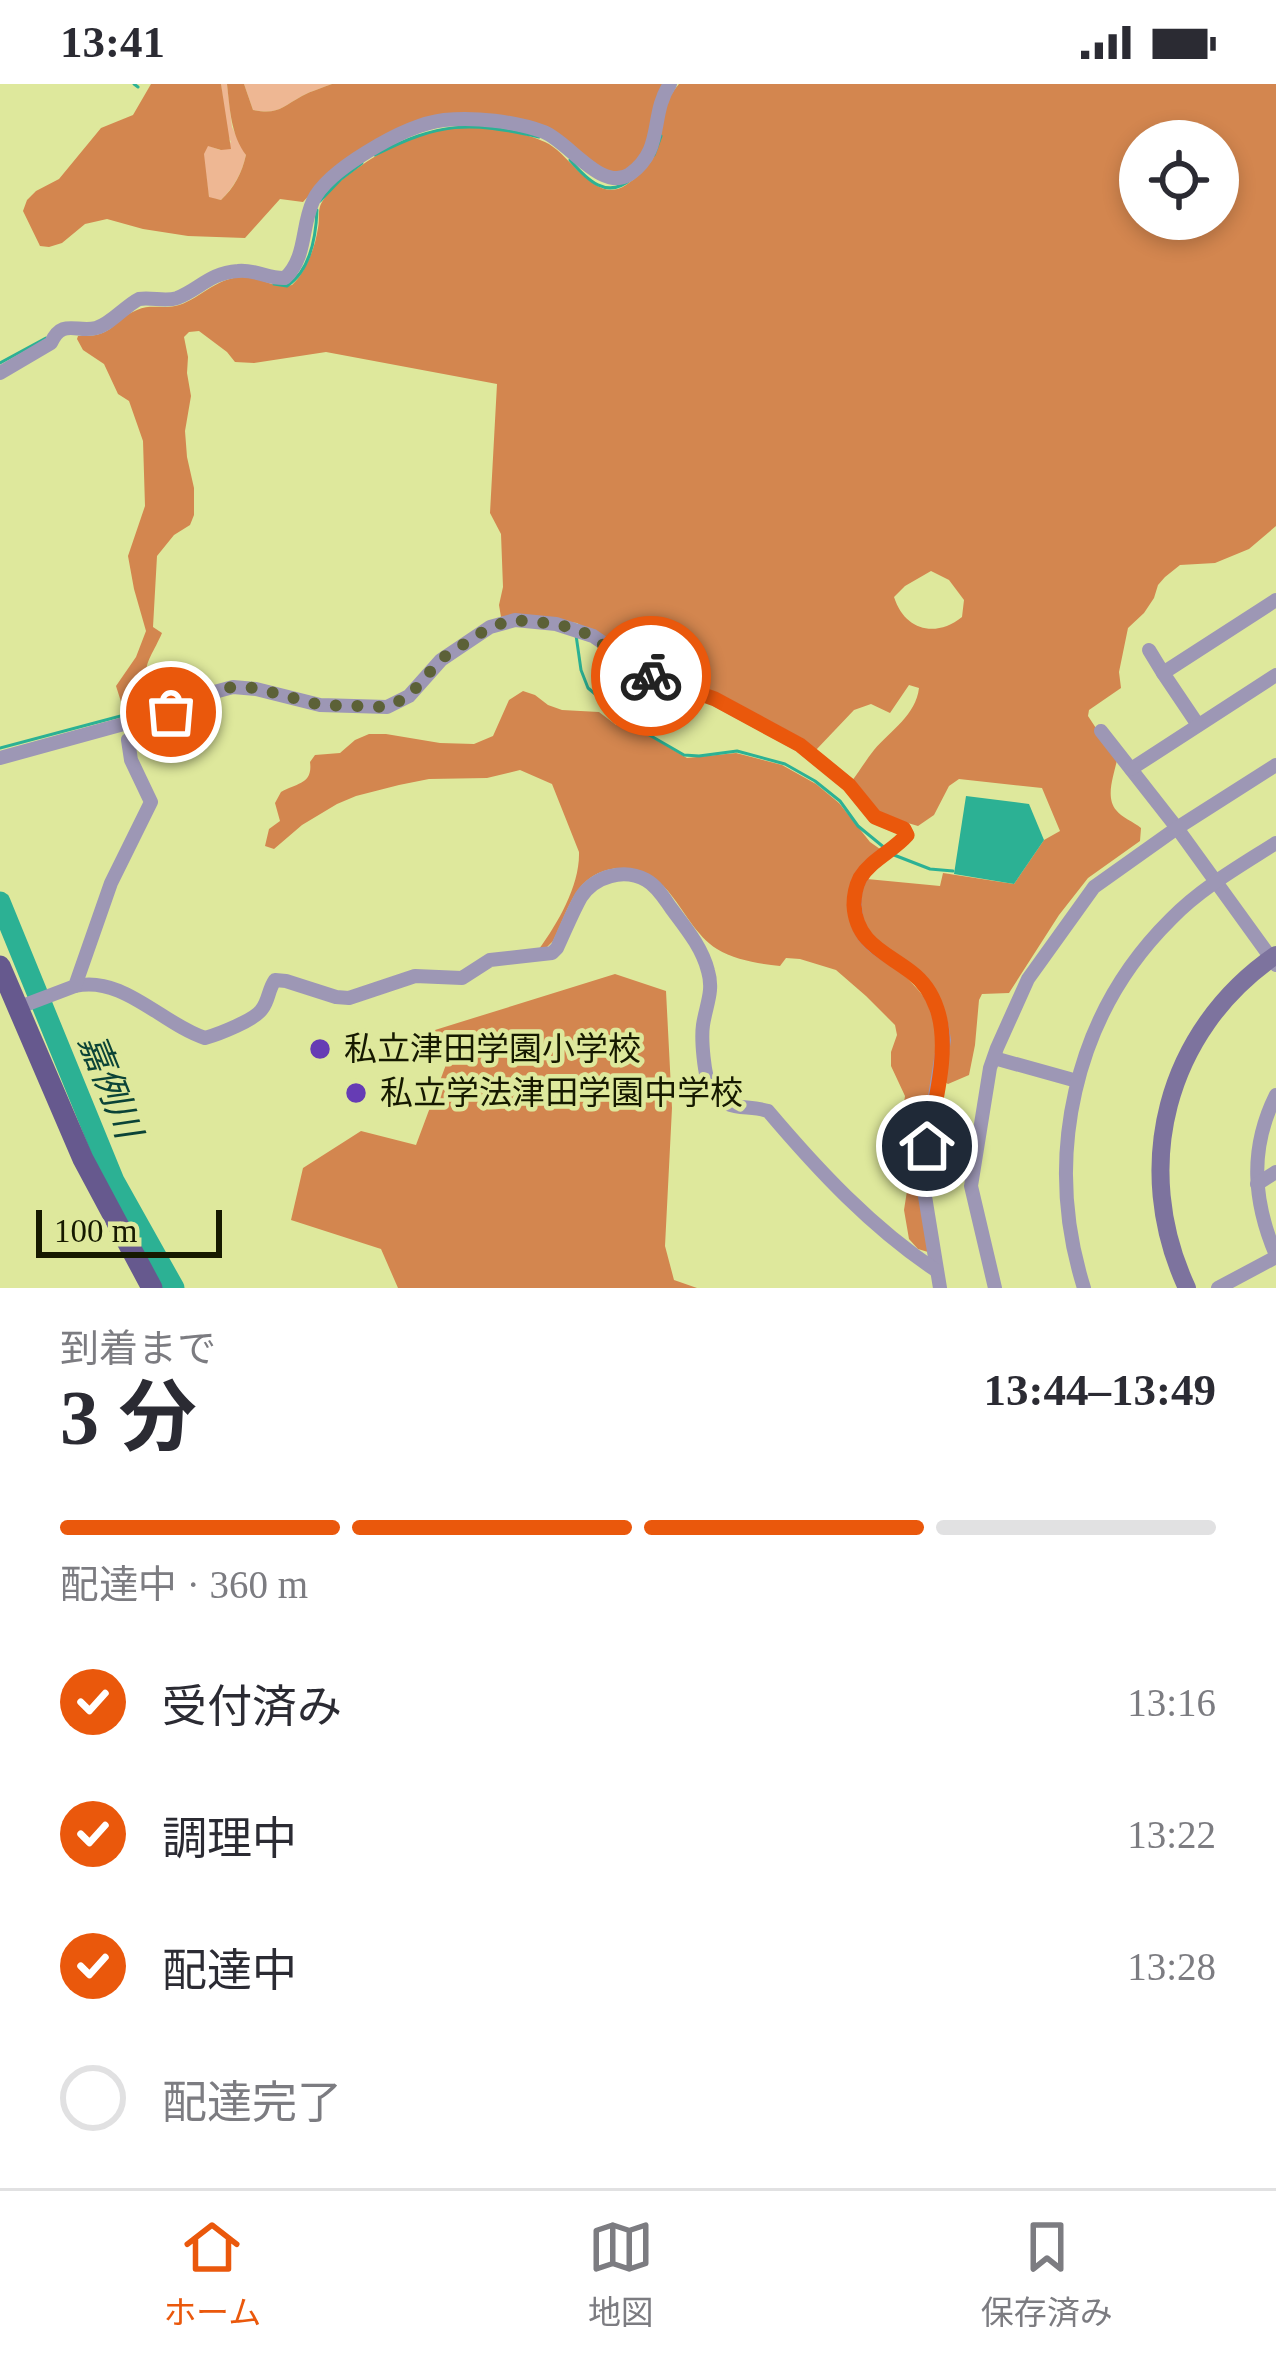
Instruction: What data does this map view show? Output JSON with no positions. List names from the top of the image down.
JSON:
{
  "water": ["嘉例川"],
  "places": ["私立津田学園小学校", "私立学法津田学園中学校"],
  "scale_bar": "100 m",
  "page": {
    "status": "13:41",
    "scale": "100 m",
    "heading": ["3 分", "到着まで", "13:44–13:49"],
    "bar": "配達中 · 360 m",
    "list": [
      ["受付済み", "13:16"],
      ["調理中", "13:22"],
      ["配達中", "13:28"],
      "配達完了"
    ],
    "tabs": ["ホーム", "地図", "保存済み"]
  }
}
